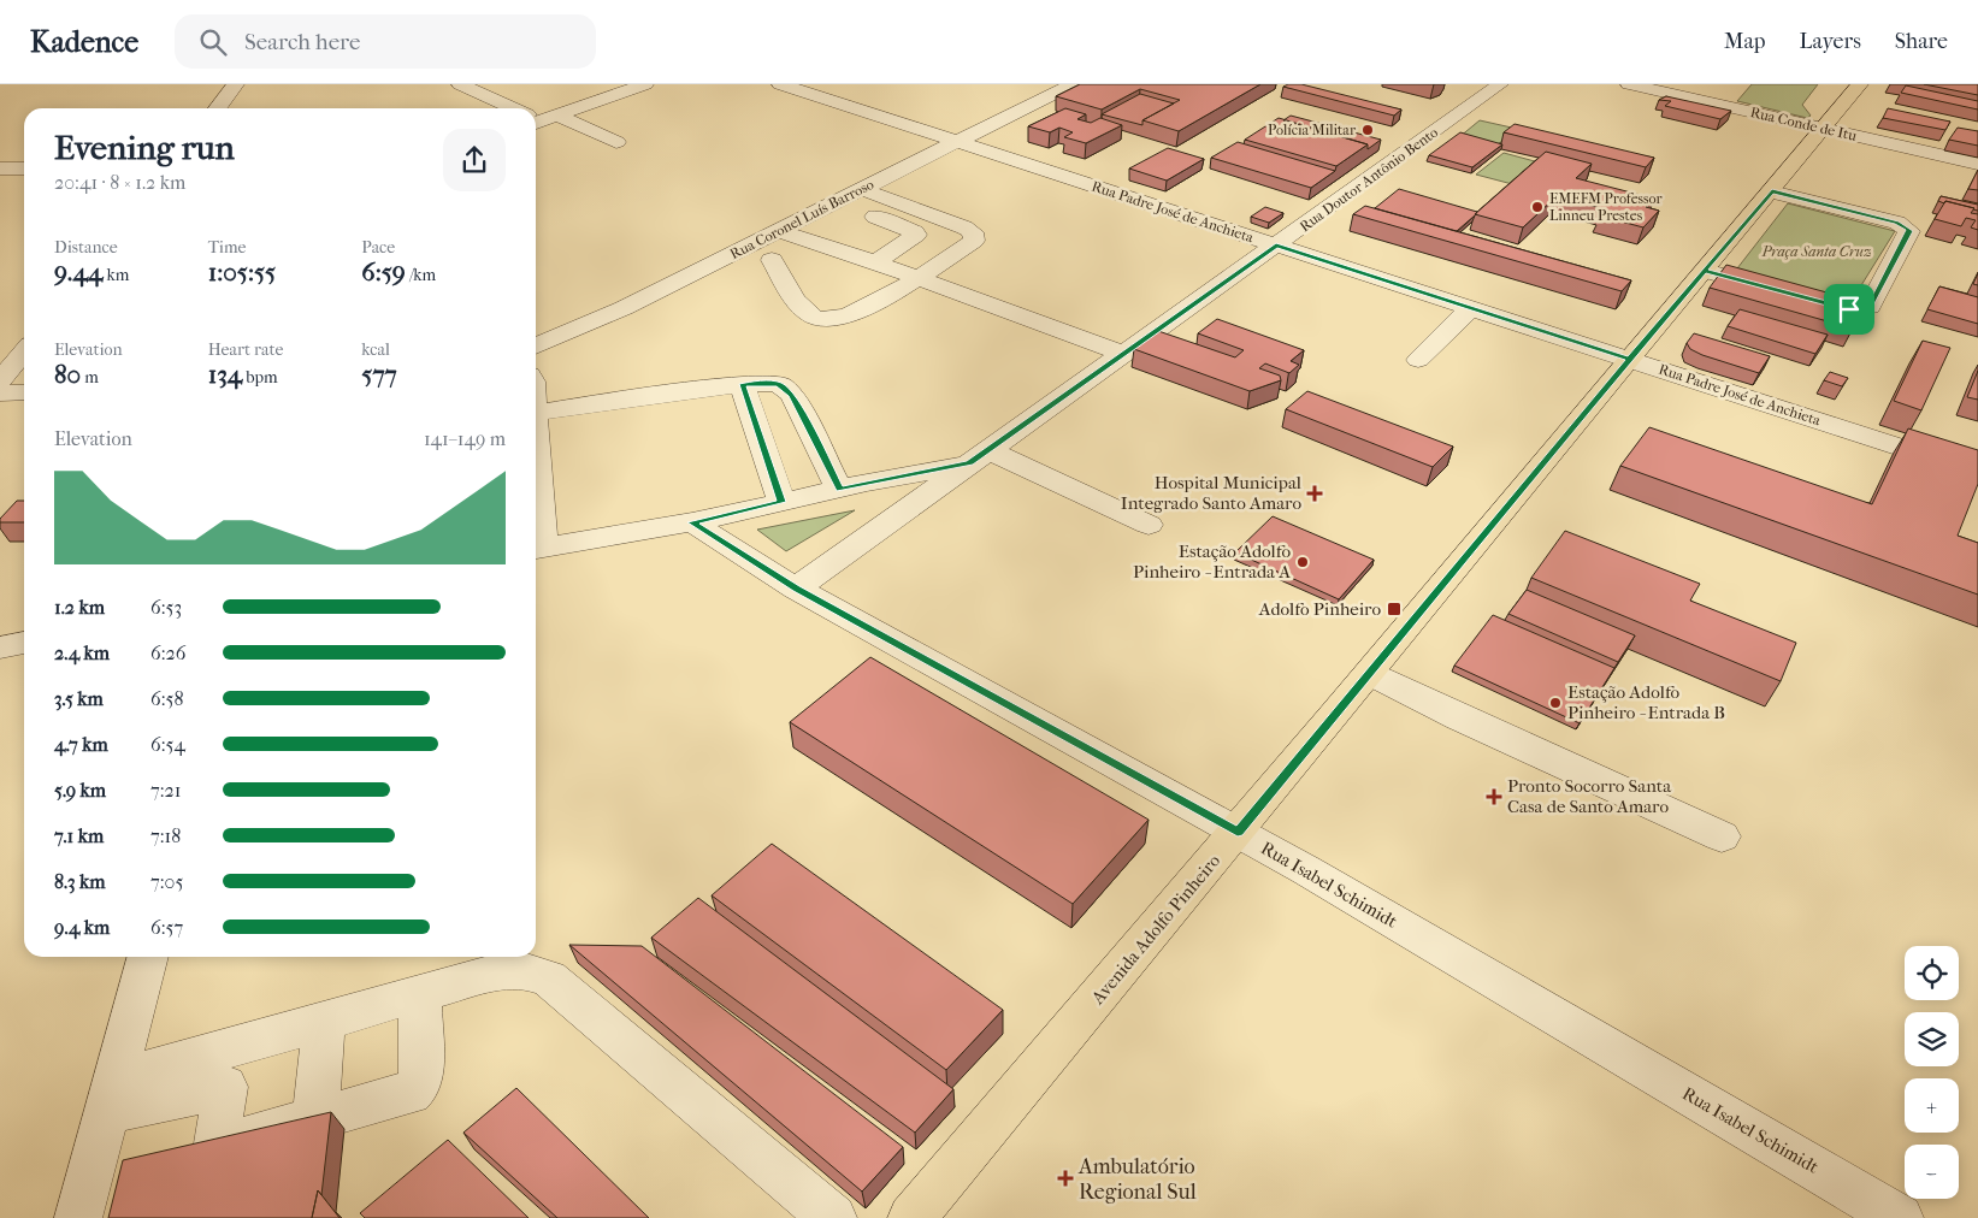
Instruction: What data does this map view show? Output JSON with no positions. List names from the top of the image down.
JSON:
{
  "streets": {
    "main road": ["Avenida Adolfo Pinheiro"],
    "street": [
      "Rua Conde de Itu",
      "Rua Doutor Antônio Bento",
      "Rua Padre José de Anchieta",
      "Rua Coronel Luís Barroso",
      "Rua Isabel Schimidt"
    ]
  },
  "crossings": [
    ["Rua Conde de Itu", "Avenida Adolfo Pinheiro"],
    ["Rua Doutor Antônio Bento", "Rua Padre José de Anchieta"],
    ["Rua Doutor Antônio Bento", "Rua Isabel Schimidt"],
    ["Rua Padre José de Anchieta", "Rua Coronel Luís Barroso"],
    ["Rua Padre José de Anchieta", "Avenida Adolfo Pinheiro"],
    ["Rua Isabel Schimidt", "Avenida Adolfo Pinheiro"]
  ],
  "parks": ["Praça Santa Cruz"],
  "places": {
    "other": [
      "Polícia Militar",
      "EMEFM Professor Linneu Prestes",
      "Estação Adolfo Pinheiro - Entrada A",
      "Estação Adolfo Pinheiro - Entrada B"
    ],
    "health": ["Hospital Municipal Integrado Santo Amaro", "Pronto Socorro Santa Casa de Santo Amaro", "Ambulatório Regional Sul"],
    "transit": ["Adolfo Pinheiro"]
  },
  "page": {
    "header": "Kadence",
    "search": "Search here",
    "nav": ["Map", "Layers", "Share"],
    "heading": ["Evening run", "20:41 · 8 × 1.2 km"],
    "stats": [
      ["Distance", "9.44 km"],
      ["Time", "1:05:55"],
      ["Pace", "6:59 /km"],
      ["Elevation", "80 m"],
      ["Heart rate", "134 bpm"],
      ["kcal", "577"]
    ],
    "chart": ["Elevation", "141–149 m"],
    "list": [
      {
        "name": "1.2 km",
        "note": "6:53"
      },
      {
        "name": "2.4 km",
        "note": "6:26"
      },
      {
        "name": "3.5 km",
        "note": "6:58"
      },
      {
        "name": "4.7 km",
        "note": "6:54"
      },
      {
        "name": "5.9 km",
        "note": "7:21"
      },
      {
        "name": "7.1 km",
        "note": "7:18"
      },
      {
        "name": "8.3 km",
        "note": "7:05"
      },
      {
        "name": "9.4 km",
        "note": "6:57"
      }
    ],
    "map_buttons": ["+", "−"]
  }
}
